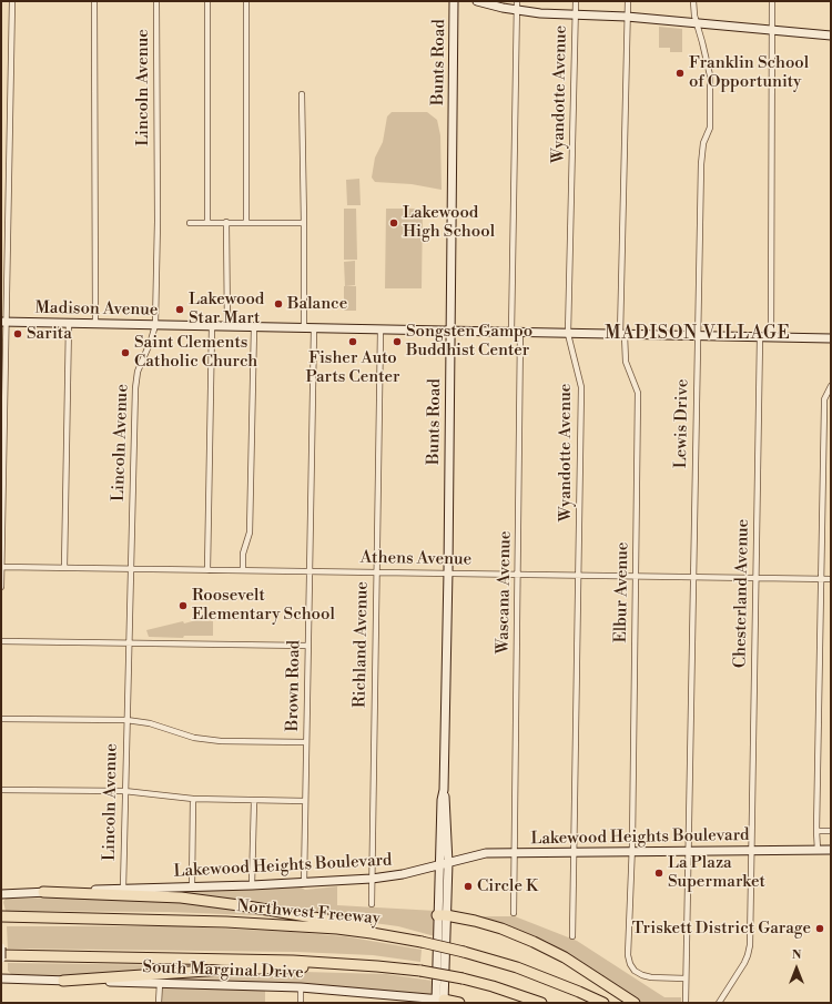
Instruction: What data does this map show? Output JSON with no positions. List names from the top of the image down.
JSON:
{
  "streets": {
    "highway": ["Northwest Freeway"],
    "main road": [
      "Bunts Road",
      "Madison Avenue",
      "Lakewood Heights Boulevard",
      "South Marginal Drive"
    ],
    "street": [
      "Lincoln Avenue",
      "Wyandotte Avenue",
      "Lewis Drive",
      "Athens Avenue",
      "Wascana Avenue",
      "Elbur Avenue",
      "Chesterland Avenue",
      "Richland Avenue",
      "Brown Road"
    ]
  },
  "crossings": [
    ["Bunts Road", "Madison Avenue"],
    ["Bunts Road", "Athens Avenue"],
    ["Bunts Road", "Lakewood Heights Boulevard"],
    ["Bunts Road", "South Marginal Drive"],
    ["Lincoln Avenue", "Madison Avenue"],
    ["Lincoln Avenue", "Athens Avenue"],
    ["Lincoln Avenue", "Lakewood Heights Boulevard"],
    ["Wyandotte Avenue", "Madison Avenue"],
    ["Wyandotte Avenue", "Athens Avenue"],
    ["Wyandotte Avenue", "Lakewood Heights Boulevard"],
    ["Madison Avenue", "Lewis Drive"],
    ["Madison Avenue", "Wascana Avenue"],
    ["Madison Avenue", "Elbur Avenue"],
    ["Madison Avenue", "Chesterland Avenue"],
    ["Madison Avenue", "Richland Avenue"],
    ["Madison Avenue", "Brown Road"],
    ["Lewis Drive", "Athens Avenue"],
    ["Lewis Drive", "Elbur Avenue"],
    ["Lewis Drive", "Lakewood Heights Boulevard"],
    ["Athens Avenue", "Wascana Avenue"],
    ["Athens Avenue", "Elbur Avenue"],
    ["Athens Avenue", "Chesterland Avenue"],
    ["Athens Avenue", "Richland Avenue"],
    ["Athens Avenue", "Brown Road"],
    ["Wascana Avenue", "Lakewood Heights Boulevard"],
    ["Elbur Avenue", "Lakewood Heights Boulevard"],
    ["Chesterland Avenue", "Lakewood Heights Boulevard"],
    ["Richland Avenue", "Lakewood Heights Boulevard"],
    ["Brown Road", "Lakewood Heights Boulevard"]
  ],
  "districts": ["MADISON VILLAGE"],
  "places": [
    "Franklin School of Opportunity",
    "Lakewood High School",
    "Balance",
    "Lakewood Star Mart",
    "Sarita",
    "Fisher Auto Parts Center",
    "Songsten Gampo Buddhist Center",
    "Saint Clements Catholic Church",
    "Roosevelt Elementary School",
    "La Plaza Supermarket",
    "Circle K",
    "Triskett District Garage"
  ],
  "north": "top"
}
